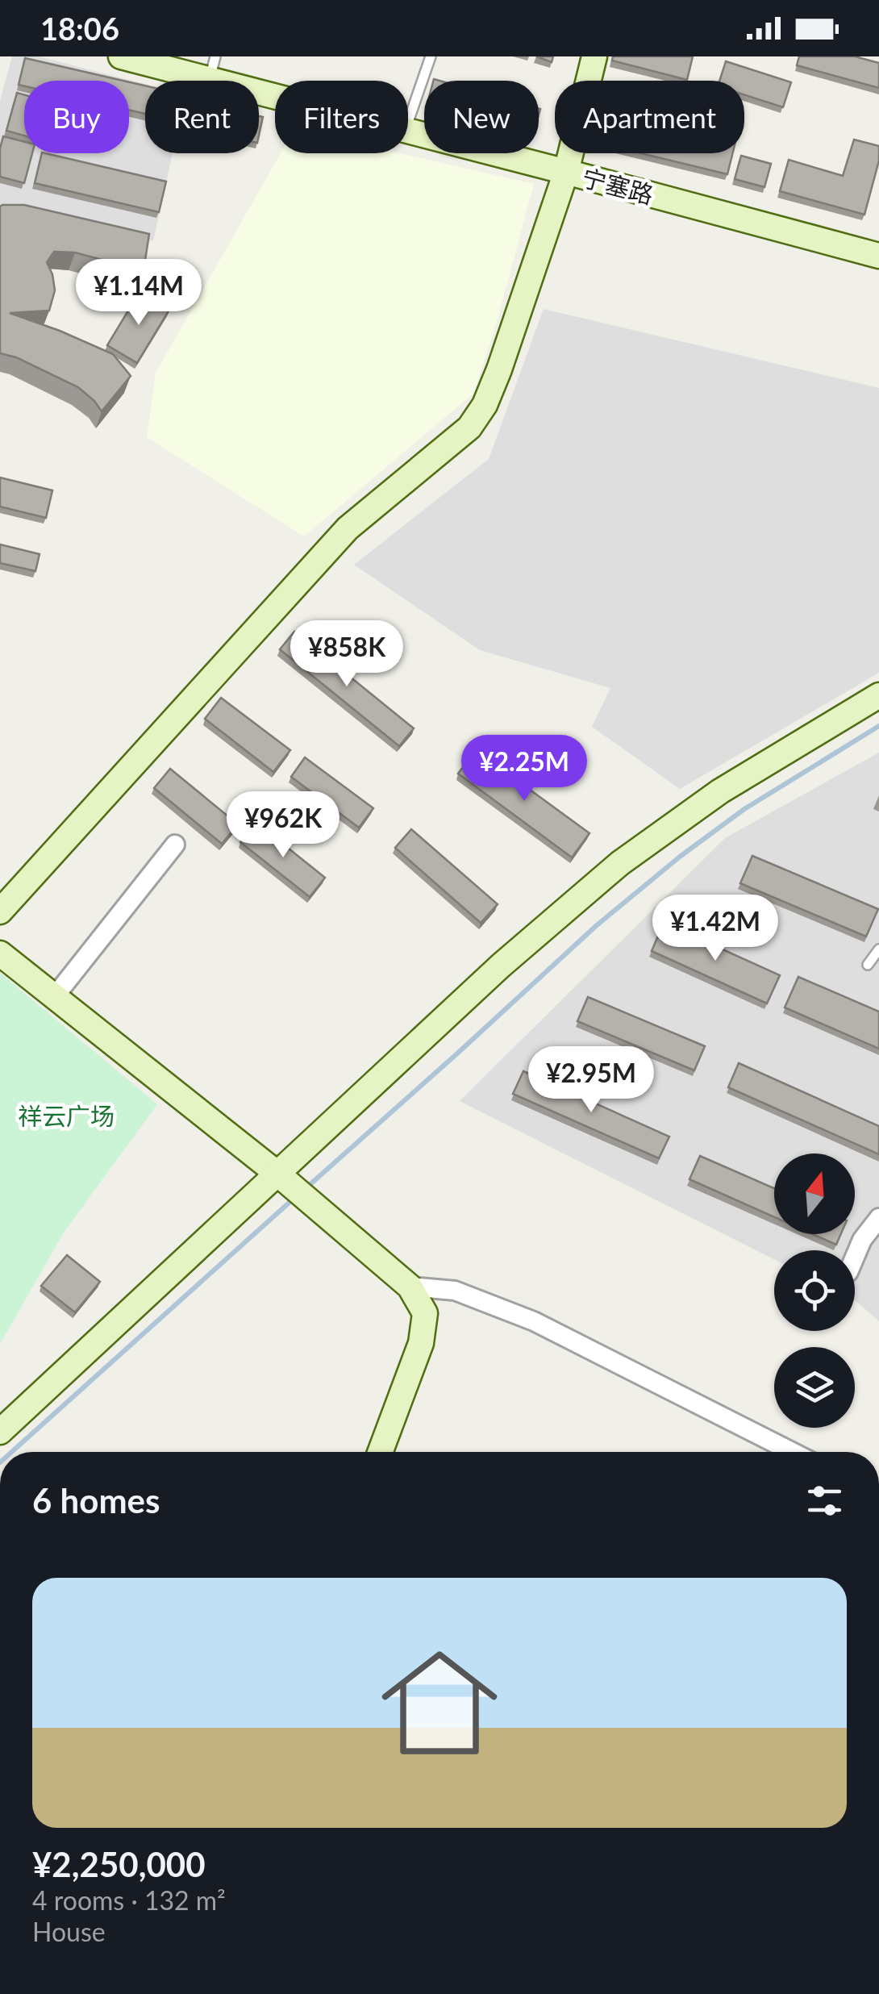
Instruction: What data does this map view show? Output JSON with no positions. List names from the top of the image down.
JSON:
{
  "streets": {
    "street": ["宁塞路"]
  },
  "parks": ["祥云广场"],
  "north": "top",
  "page": {
    "status": "18:06",
    "chip": [
      "Buy",
      "Rent",
      "Filters",
      "New",
      "Apartment"
    ],
    "price": [
      "¥1.14M",
      "¥858K",
      "¥2.25M",
      "¥962K",
      "¥1.42M",
      "¥2.95M"
    ],
    "heading": "6 homes",
    "list": [
      {
        "name": "¥2,250,000",
        "note": "4 rooms · 132 m² · House"
      }
    ]
  }
}
